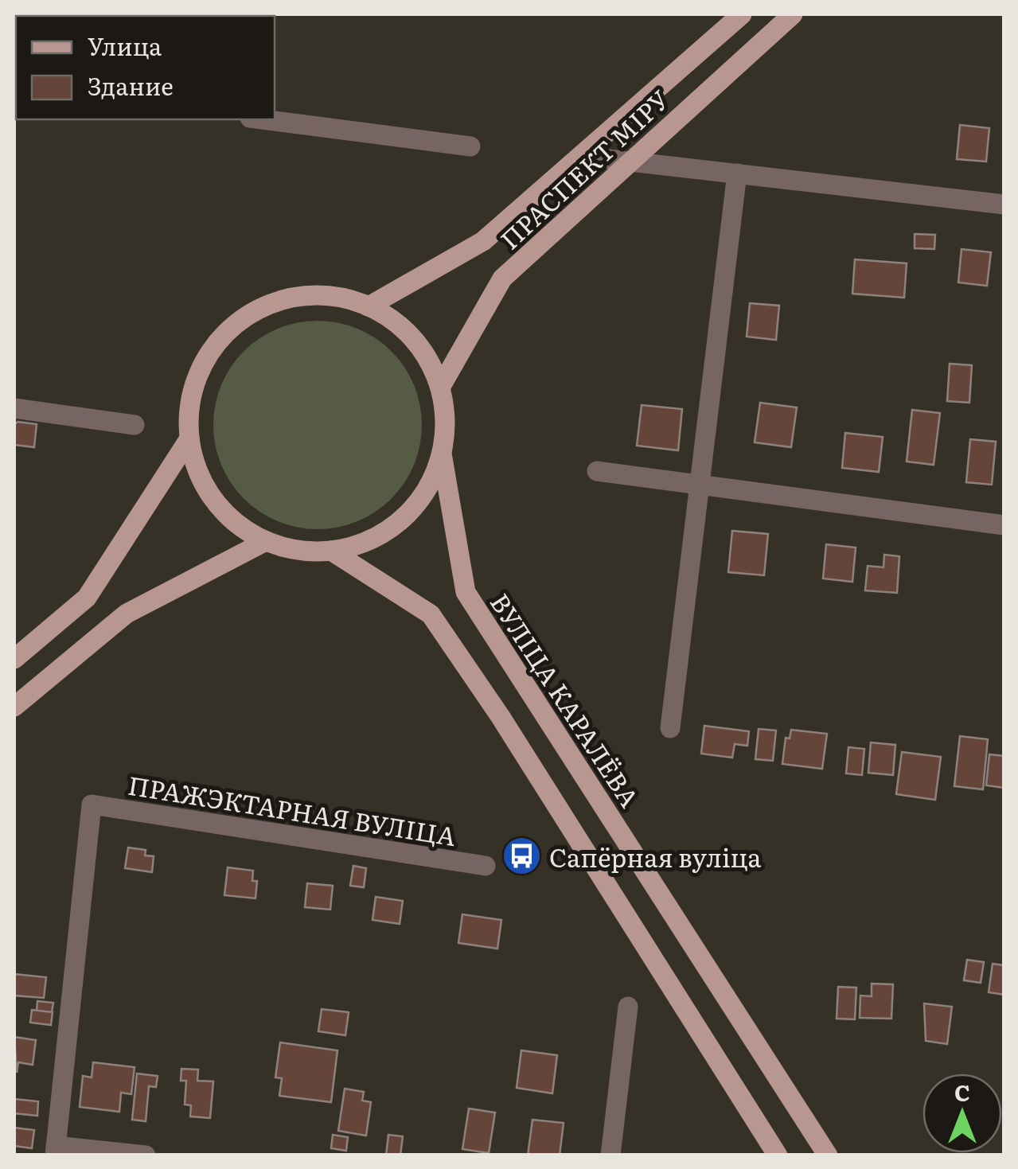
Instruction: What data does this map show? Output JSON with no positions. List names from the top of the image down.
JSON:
{
  "streets": {
    "main road": ["ПРАСПЕКТ МІРУ", "ВУЛІЦА КАРАЛЁВА"],
    "street": ["ПРАЖЭКТАРНАЯ ВУЛІЦА"]
  },
  "crossings": [
    ["ПРАСПЕКТ МІРУ", "ВУЛІЦА КАРАЛЁВА"]
  ],
  "places": {
    "bus stop": ["Сапёрная вуліца"]
  },
  "legend": ["Улица", "Здание"],
  "north": "top"
}
